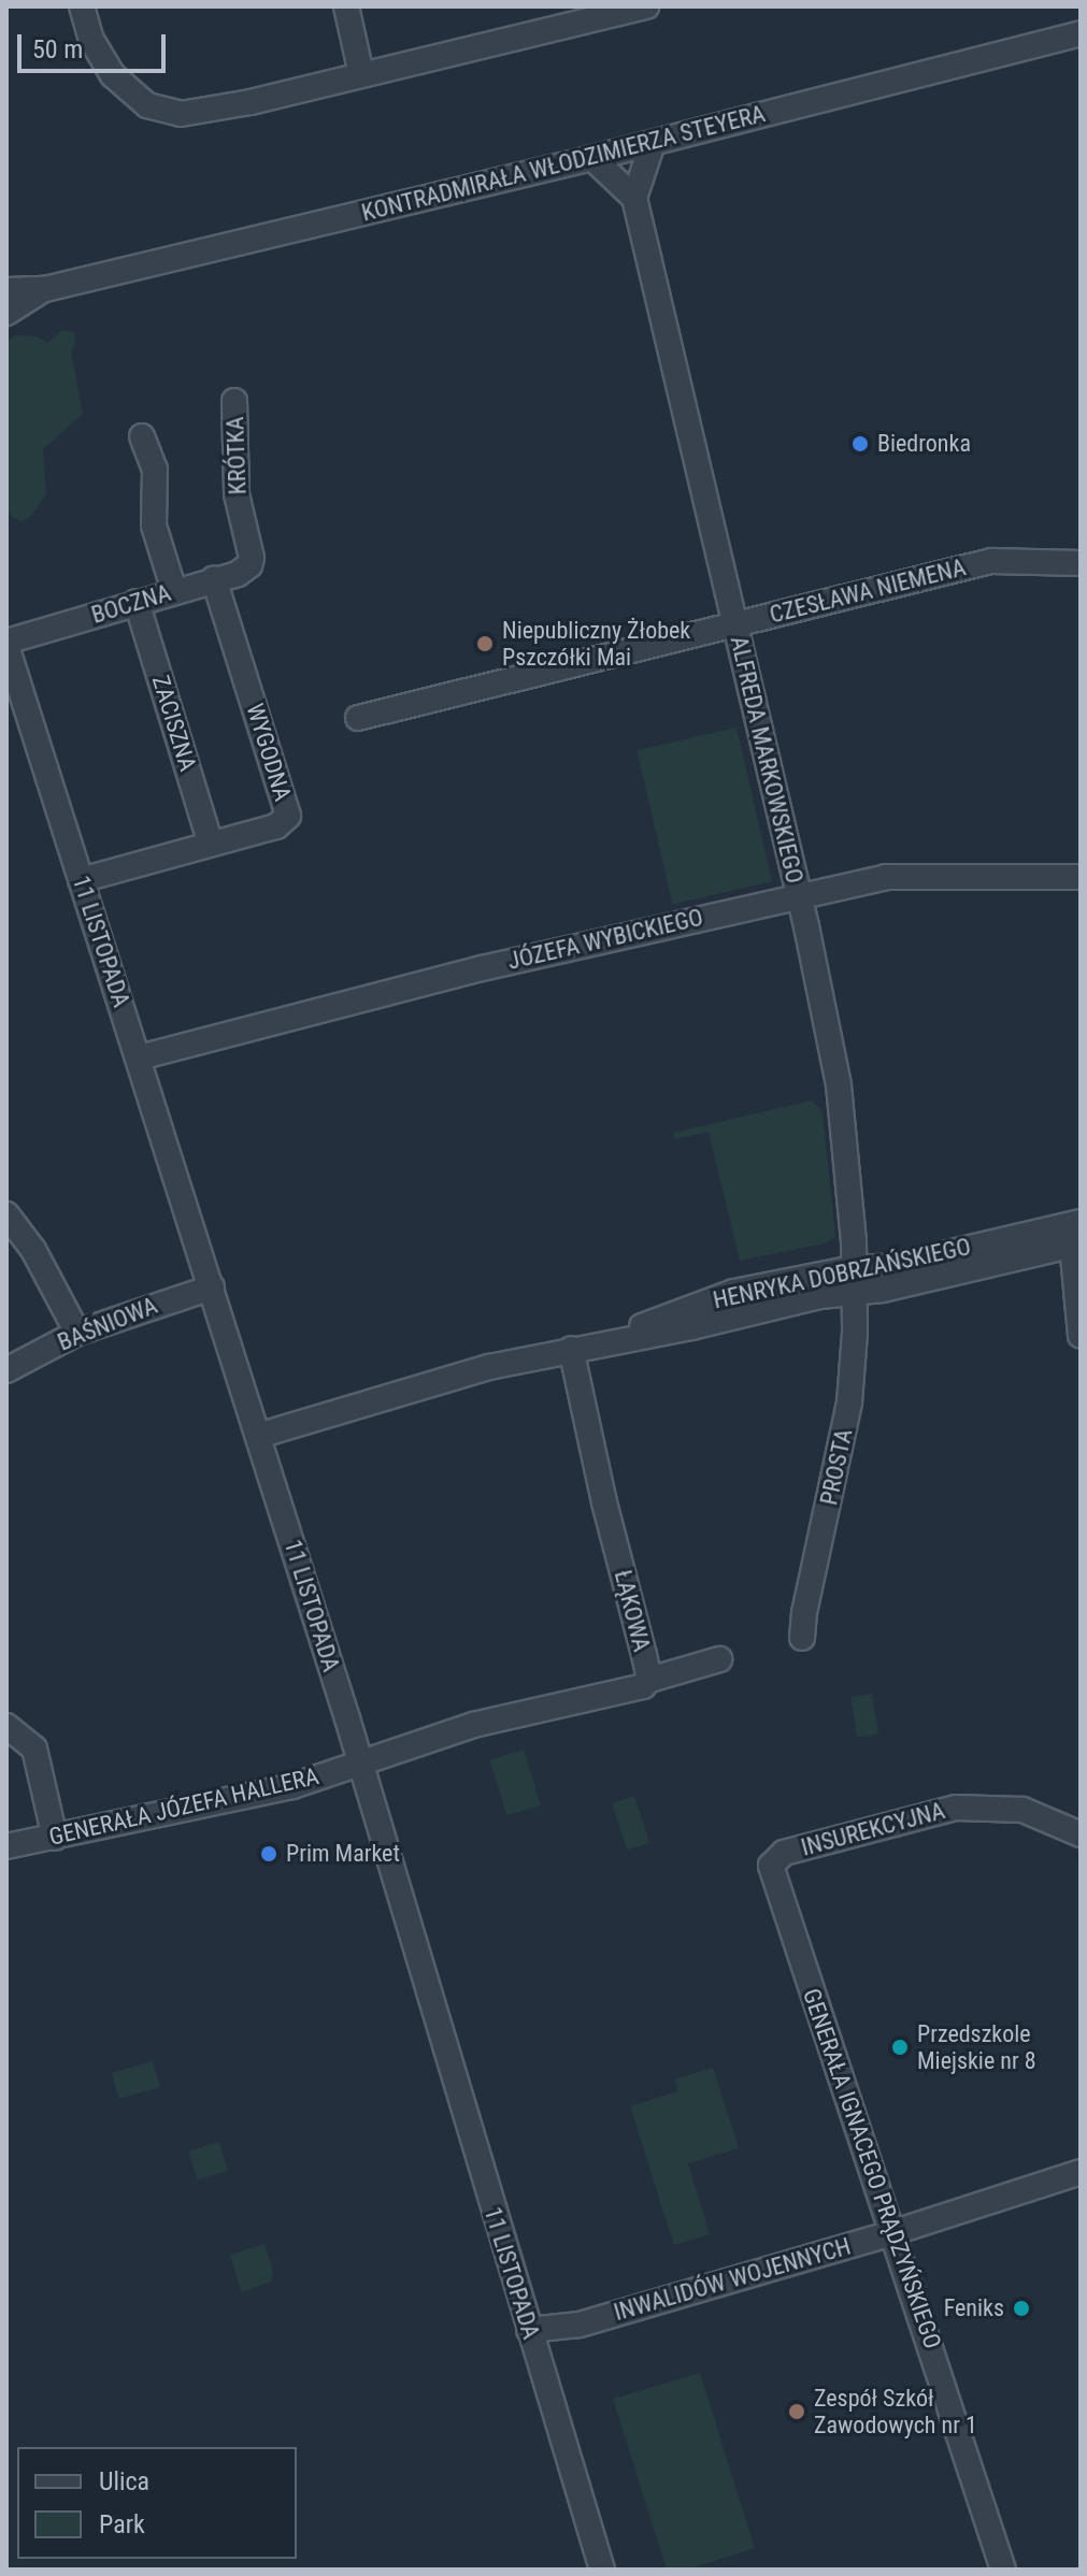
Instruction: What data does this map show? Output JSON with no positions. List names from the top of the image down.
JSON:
{
  "streets": {
    "street": [
      "KONTRADMIRAŁA WŁODZIMIERZA STEYERA",
      "KRÓTKA",
      "CZESŁAWA NIEMENA",
      "BOCZNA",
      "ZACISZNA",
      "WYGODNA",
      "ALFREDA MARKOWSKIEGO",
      "JÓZEFA WYBICKIEGO",
      "11 LISTOPADA",
      "HENRYKA DOBRZAŃSKIEGO",
      "BAŚNIOWA",
      "PROSTA",
      "ŁĄKOWA",
      "GENERAŁA JÓZEFA HALLERA",
      "INSUREKCYJNA",
      "GENERAŁA IGNACEGO PRĄDZYŃSKIEGO",
      "INWALIDÓW WOJENNYCH"
    ]
  },
  "crossings": [
    ["KRÓTKA", "BOCZNA"],
    ["CZESŁAWA NIEMENA", "ALFREDA MARKOWSKIEGO"],
    ["BOCZNA", "ZACISZNA"],
    ["BOCZNA", "WYGODNA"],
    ["BOCZNA", "11 LISTOPADA"],
    ["ZACISZNA", "WYGODNA"],
    ["WYGODNA", "11 LISTOPADA"],
    ["ALFREDA MARKOWSKIEGO", "JÓZEFA WYBICKIEGO"],
    ["ALFREDA MARKOWSKIEGO", "HENRYKA DOBRZAŃSKIEGO"],
    ["ALFREDA MARKOWSKIEGO", "PROSTA"],
    ["JÓZEFA WYBICKIEGO", "11 LISTOPADA"],
    ["11 LISTOPADA", "HENRYKA DOBRZAŃSKIEGO"],
    ["11 LISTOPADA", "BAŚNIOWA"],
    ["11 LISTOPADA", "ŁĄKOWA"],
    ["11 LISTOPADA", "GENERAŁA JÓZEFA HALLERA"],
    ["11 LISTOPADA", "INWALIDÓW WOJENNYCH"],
    ["HENRYKA DOBRZAŃSKIEGO", "PROSTA"],
    ["HENRYKA DOBRZAŃSKIEGO", "ŁĄKOWA"],
    ["ŁĄKOWA", "GENERAŁA JÓZEFA HALLERA"],
    ["INSUREKCYJNA", "GENERAŁA IGNACEGO PRĄDZYŃSKIEGO"],
    ["GENERAŁA IGNACEGO PRĄDZYŃSKIEGO", "INWALIDÓW WOJENNYCH"]
  ],
  "places": [
    "Biedronka",
    "Niepubliczny Żłobek Pszczółki Mai",
    "Prim Market",
    "Przedszkole Miejskie nr 8",
    "Feniks",
    "Zespół Szkół Zawodowych nr 1"
  ],
  "legend": ["Ulica", "Park"],
  "scale_bar": "50 m"
}
